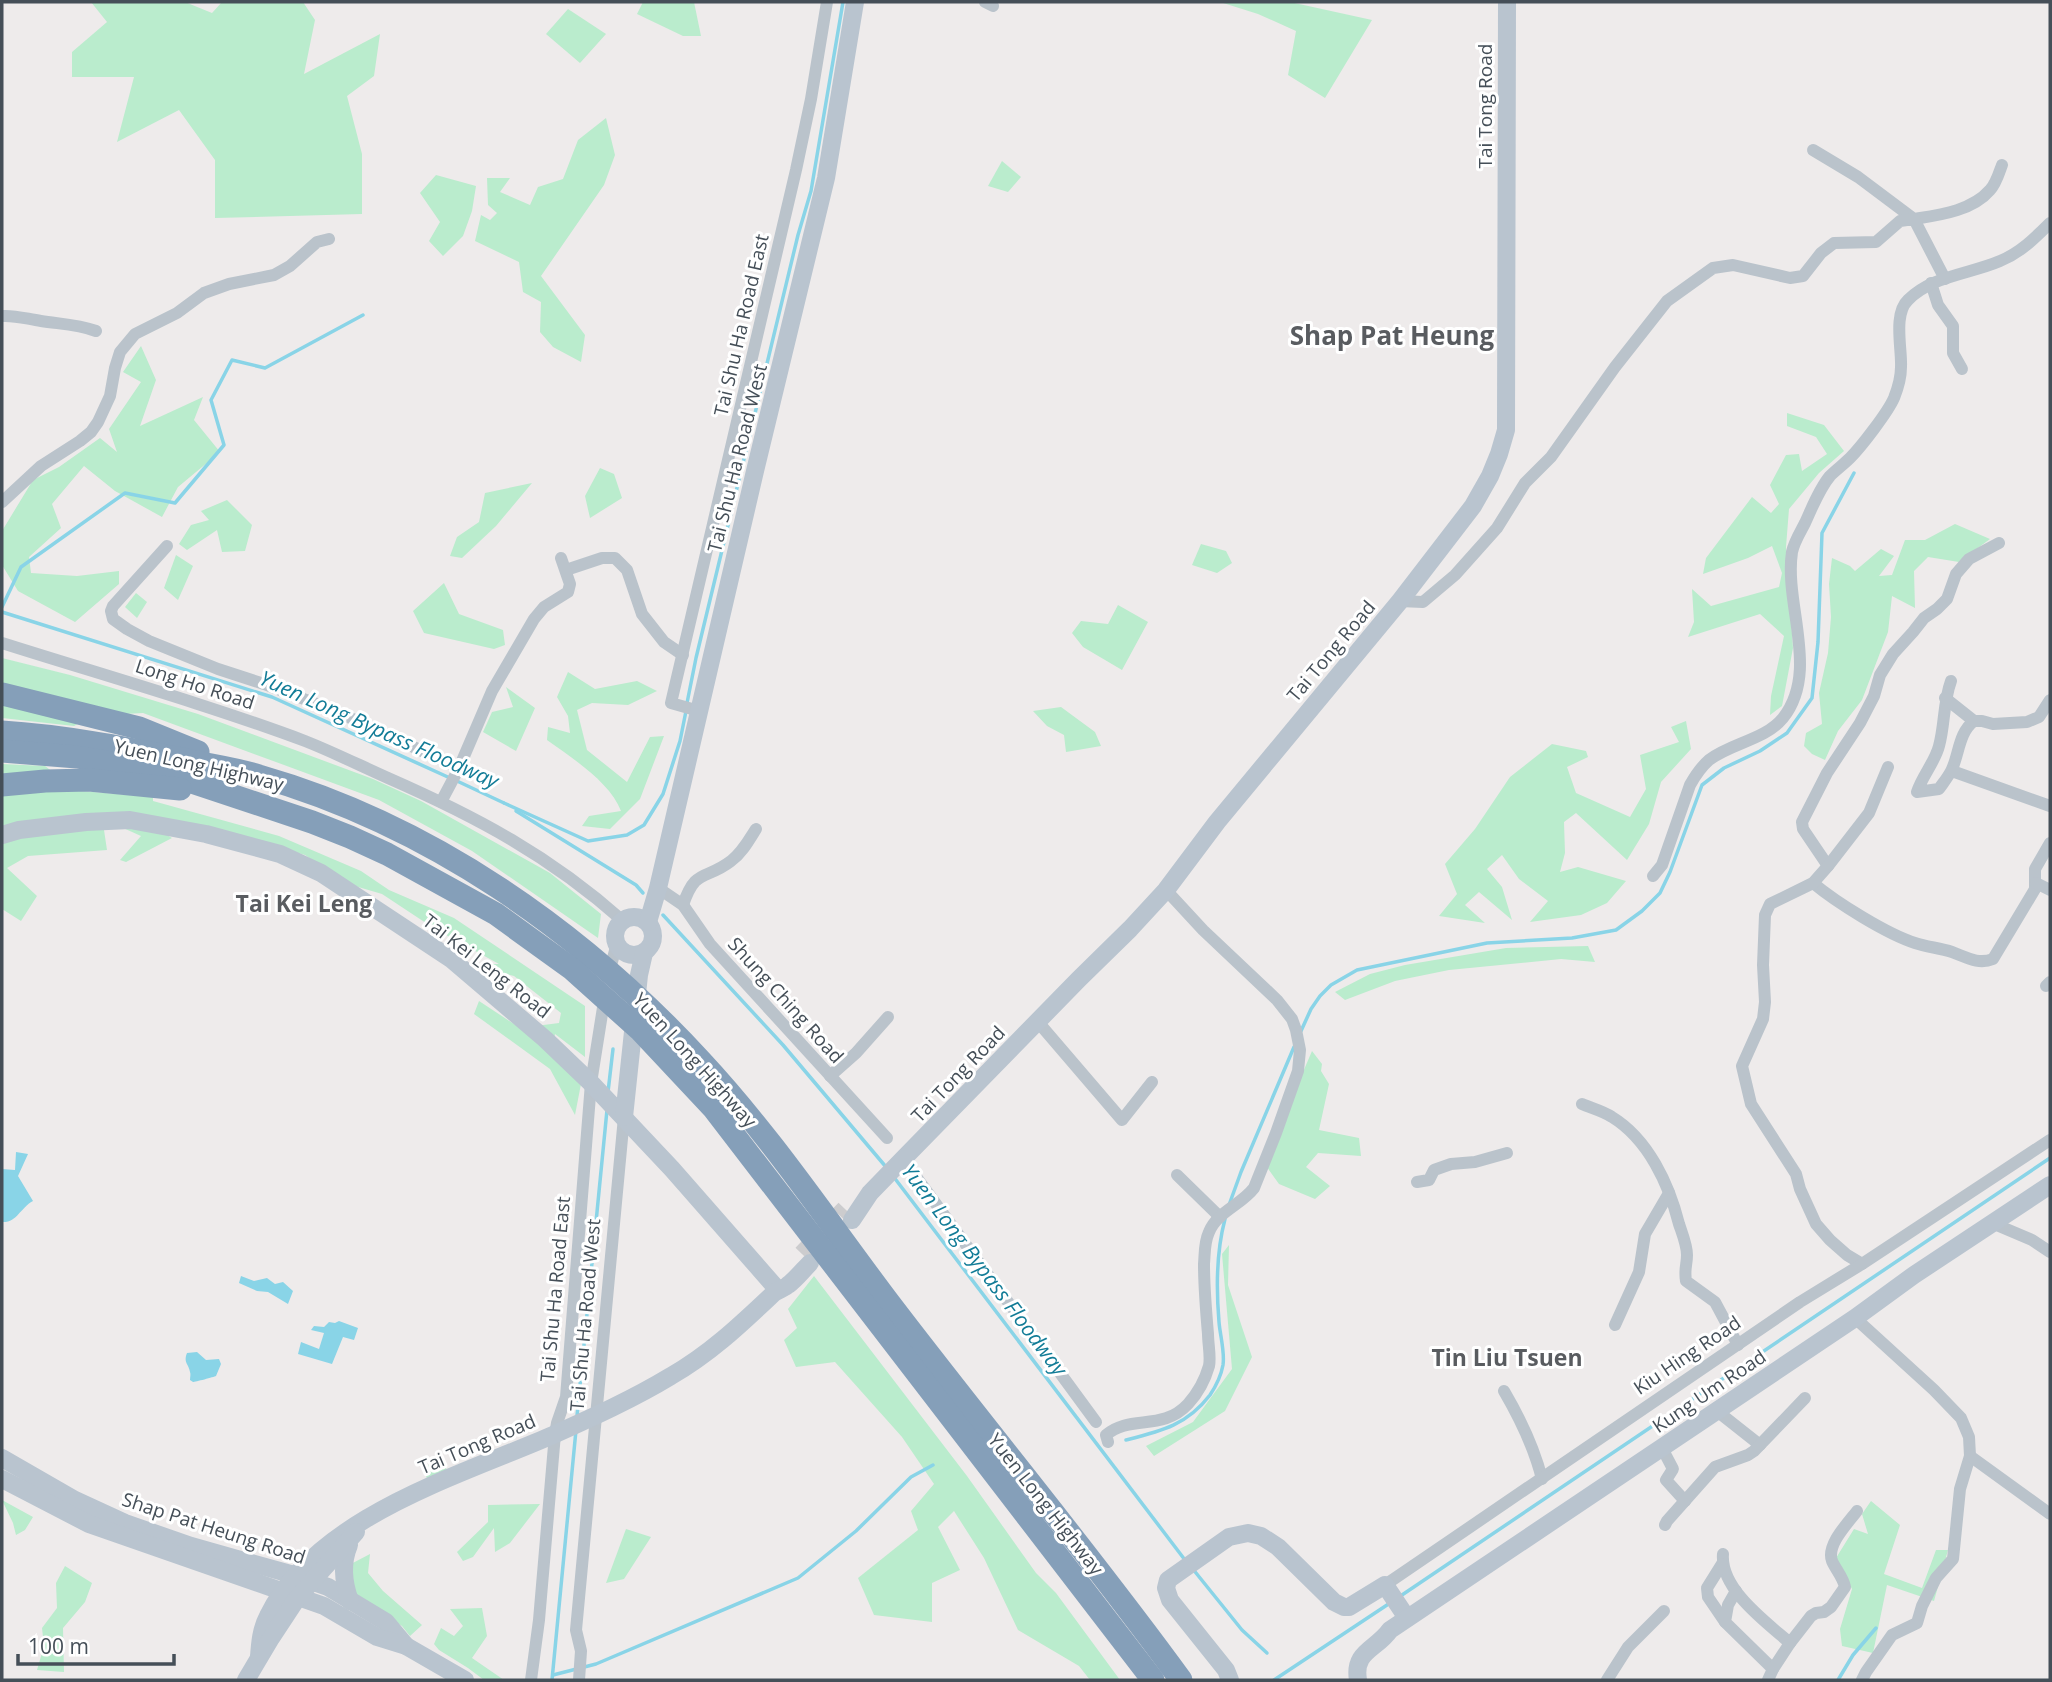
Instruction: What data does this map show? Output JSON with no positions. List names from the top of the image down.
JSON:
{
  "streets": {
    "highway": ["Yuen Long Highway"],
    "street": [
      "Tai Tong Road",
      "Tai Shu Ha Road East",
      "Tai Shu Ha Road West",
      "Long Ho Road",
      "Tai Kei Leng Road",
      "Shung Ching Road",
      "Kiu Hing Road",
      "Kung Um Road",
      "Shap Pat Heung Road"
    ]
  },
  "crossings": [
    ["Tai Tong Road", "Tai Shu Ha Road East"],
    ["Tai Tong Road", "Tai Shu Ha Road West"],
    ["Tai Tong Road", "Tai Kei Leng Road"],
    ["Tai Tong Road", "Shap Pat Heung Road"],
    ["Tai Shu Ha Road East", "Tai Shu Ha Road West"],
    ["Tai Shu Ha Road East", "Long Ho Road"],
    ["Tai Shu Ha Road East", "Tai Kei Leng Road"],
    ["Tai Shu Ha Road West", "Long Ho Road"],
    ["Tai Shu Ha Road West", "Tai Kei Leng Road"],
    ["Tai Shu Ha Road West", "Shung Ching Road"]
  ],
  "districts": ["Shap Pat Heung", "Tai Kei Leng", "Tin Liu Tsuen"],
  "water": ["Yuen Long Bypass Floodway"],
  "scale_bar": "100 m"
}
